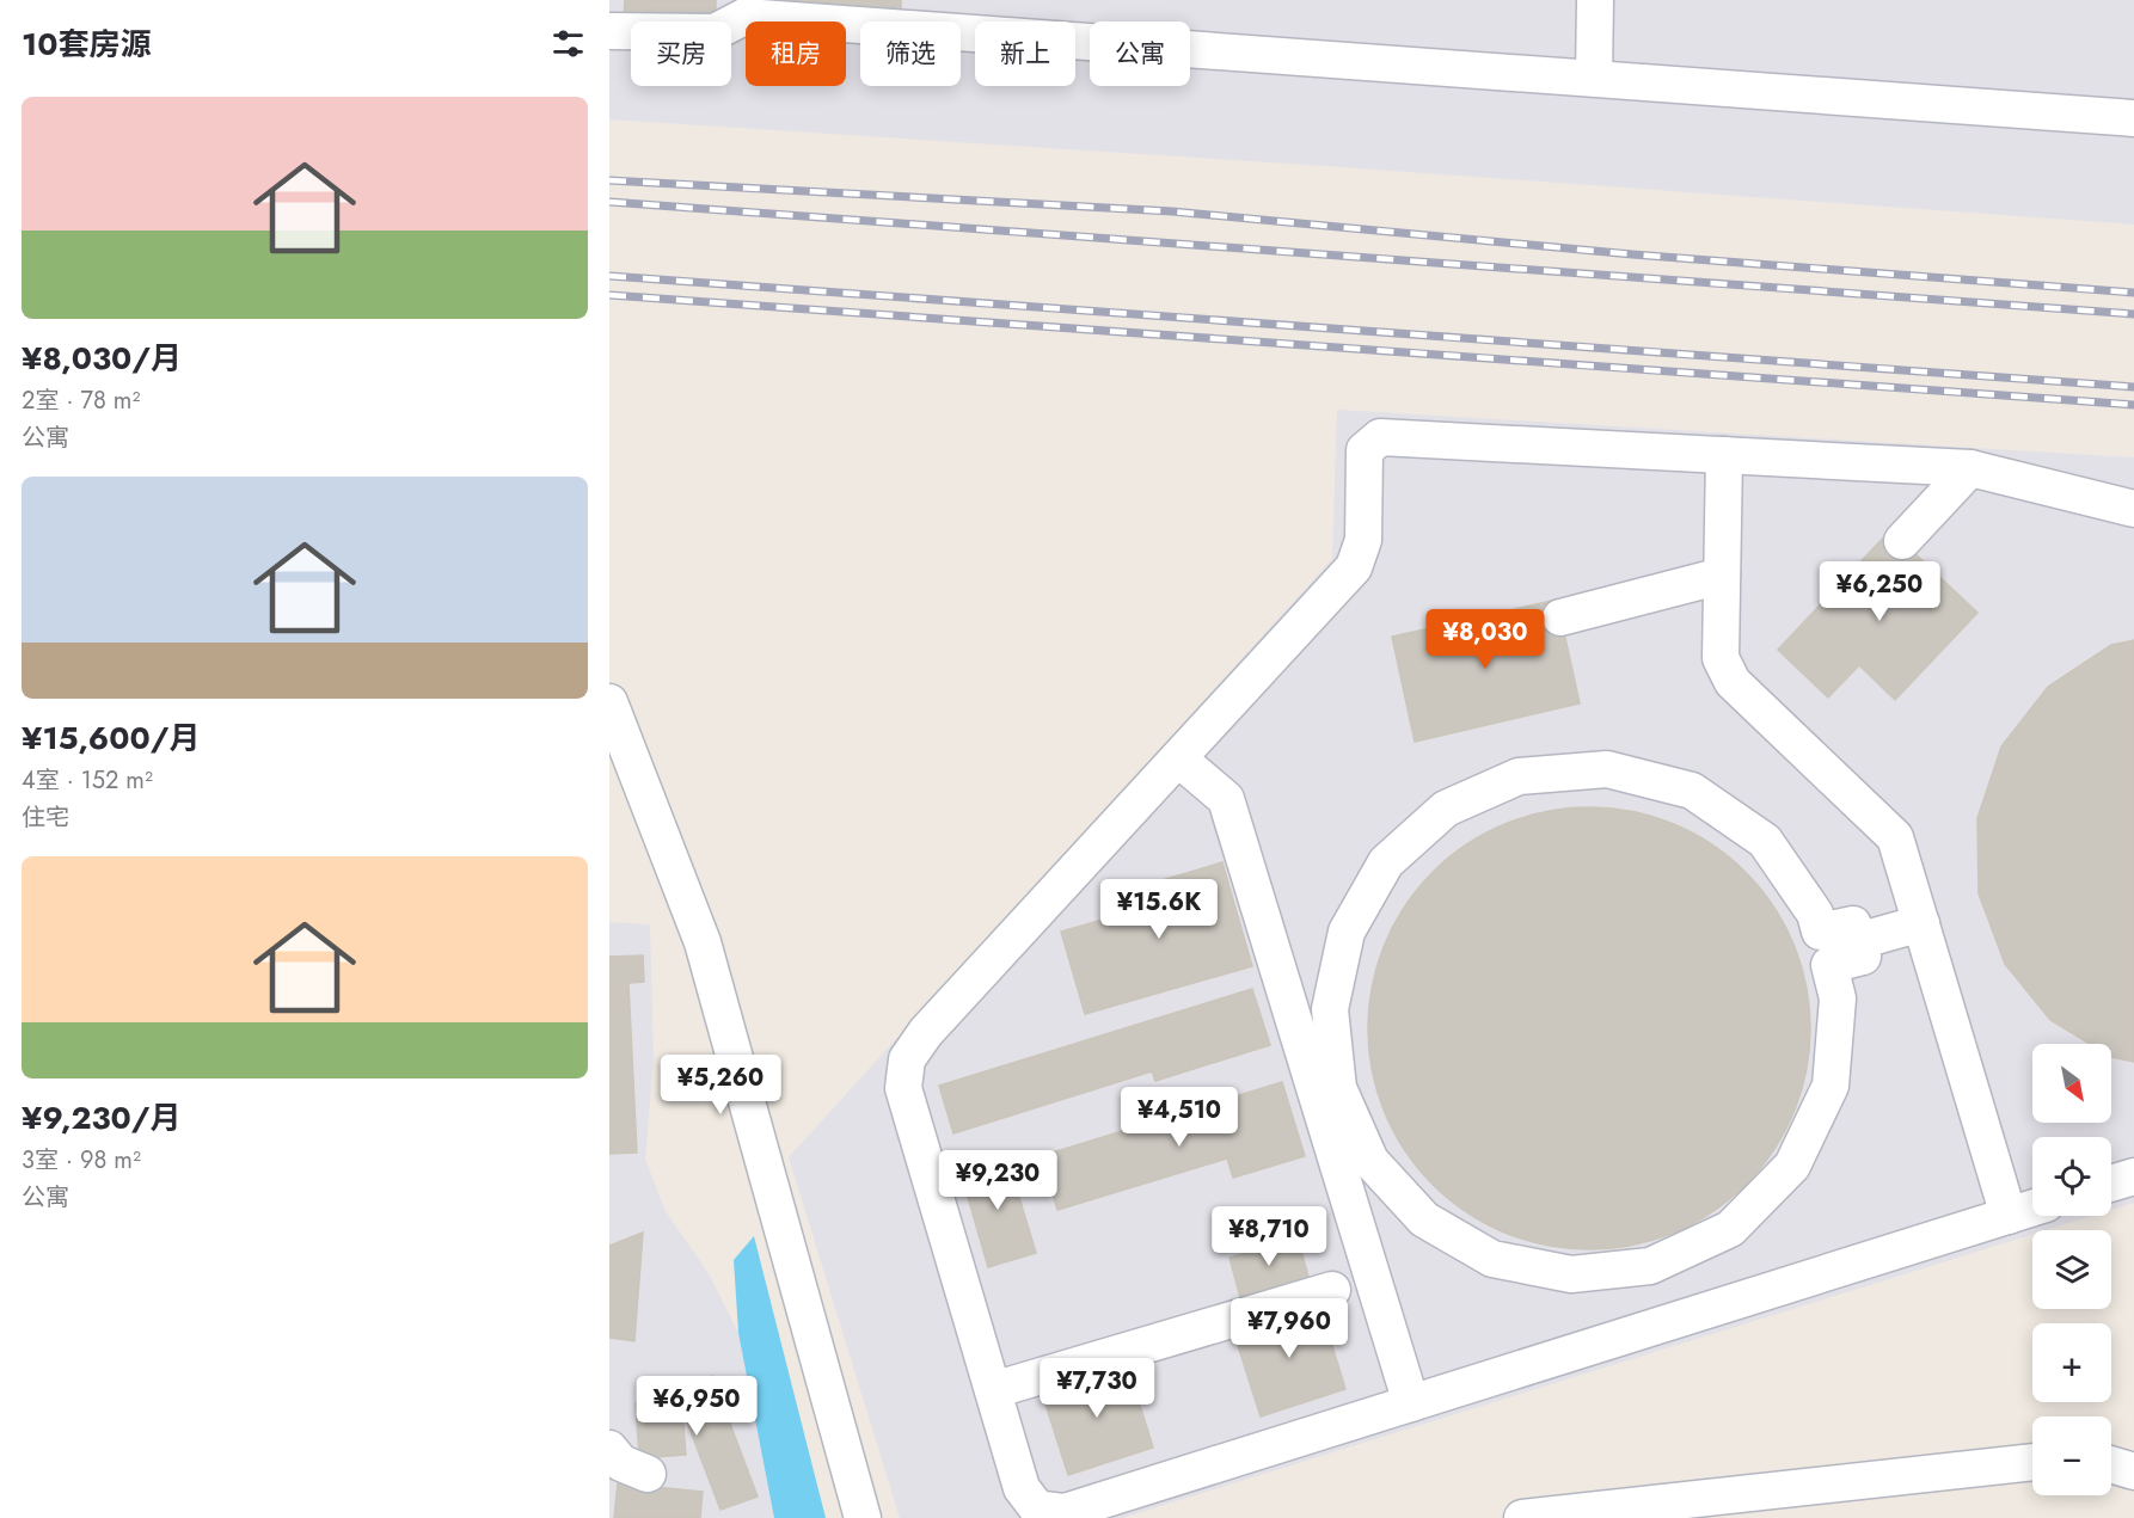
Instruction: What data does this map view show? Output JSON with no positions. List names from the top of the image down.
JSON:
{
  "north": "bottom right",
  "page": {
    "heading": "10套房源",
    "chip": [
      "买房",
      "租房",
      "筛选",
      "新上",
      "公寓"
    ],
    "list": [
      {
        "name": "¥8,030/月",
        "note": "2室 · 78 m² · 公寓"
      },
      {
        "name": "¥15,600/月",
        "note": "4室 · 152 m² · 住宅"
      },
      {
        "name": "¥9,230/月",
        "note": "3室 · 98 m² · 公寓"
      }
    ],
    "price": [
      "¥6,250",
      "¥8,030",
      "¥15.6K",
      "¥5,260",
      "¥4,510",
      "¥9,230",
      "¥8,710",
      "¥7,960",
      "¥7,730",
      "¥6,950"
    ],
    "map_buttons": ["+", "−"]
  }
}
